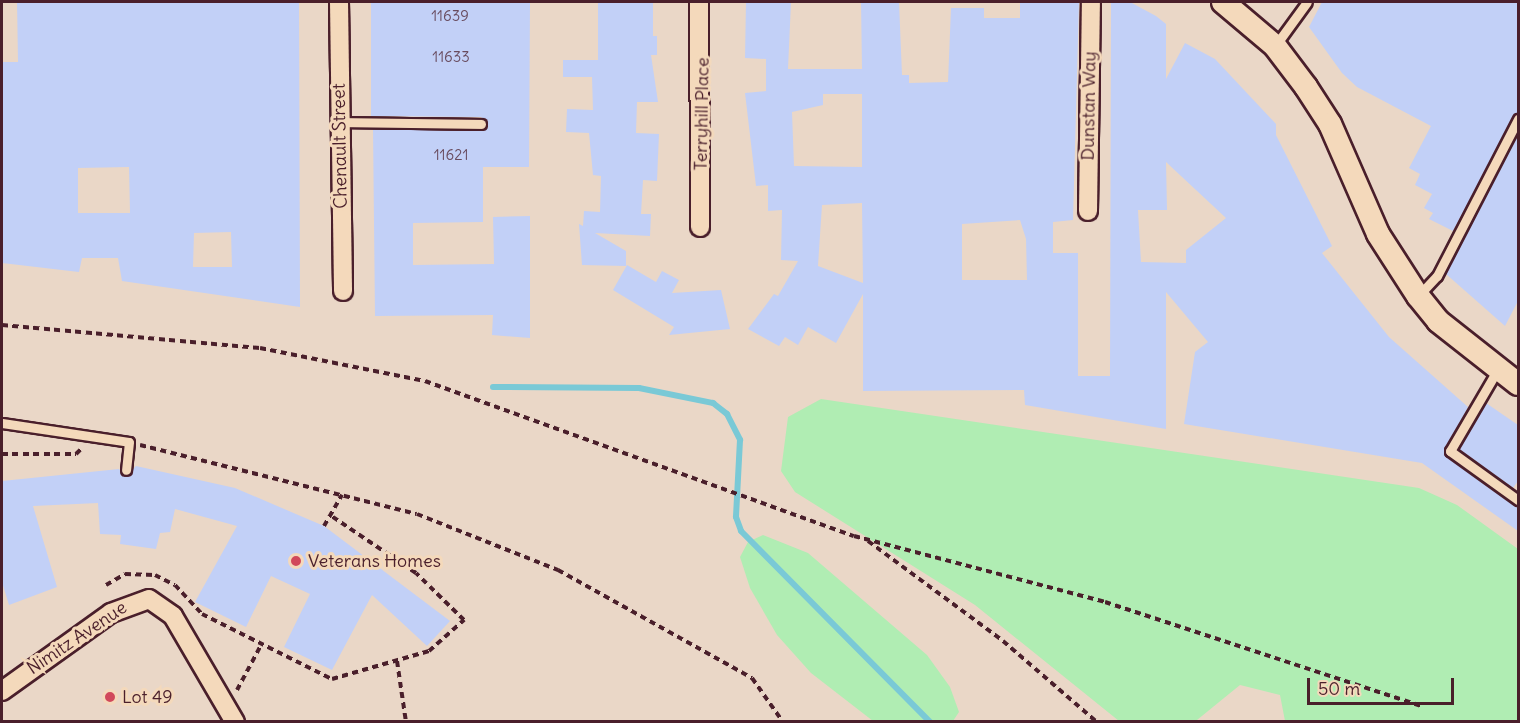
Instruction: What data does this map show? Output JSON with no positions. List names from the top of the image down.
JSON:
{
  "streets": {
    "street": [
      "Dunstan Way",
      "Terryhill Place",
      "Chenault Street",
      "Nimitz Avenue"
    ]
  },
  "places": ["Veterans Homes", "Lot 49"],
  "house_numbers": ["11639", "11633", "11621"],
  "scale_bar": "50 m"
}
